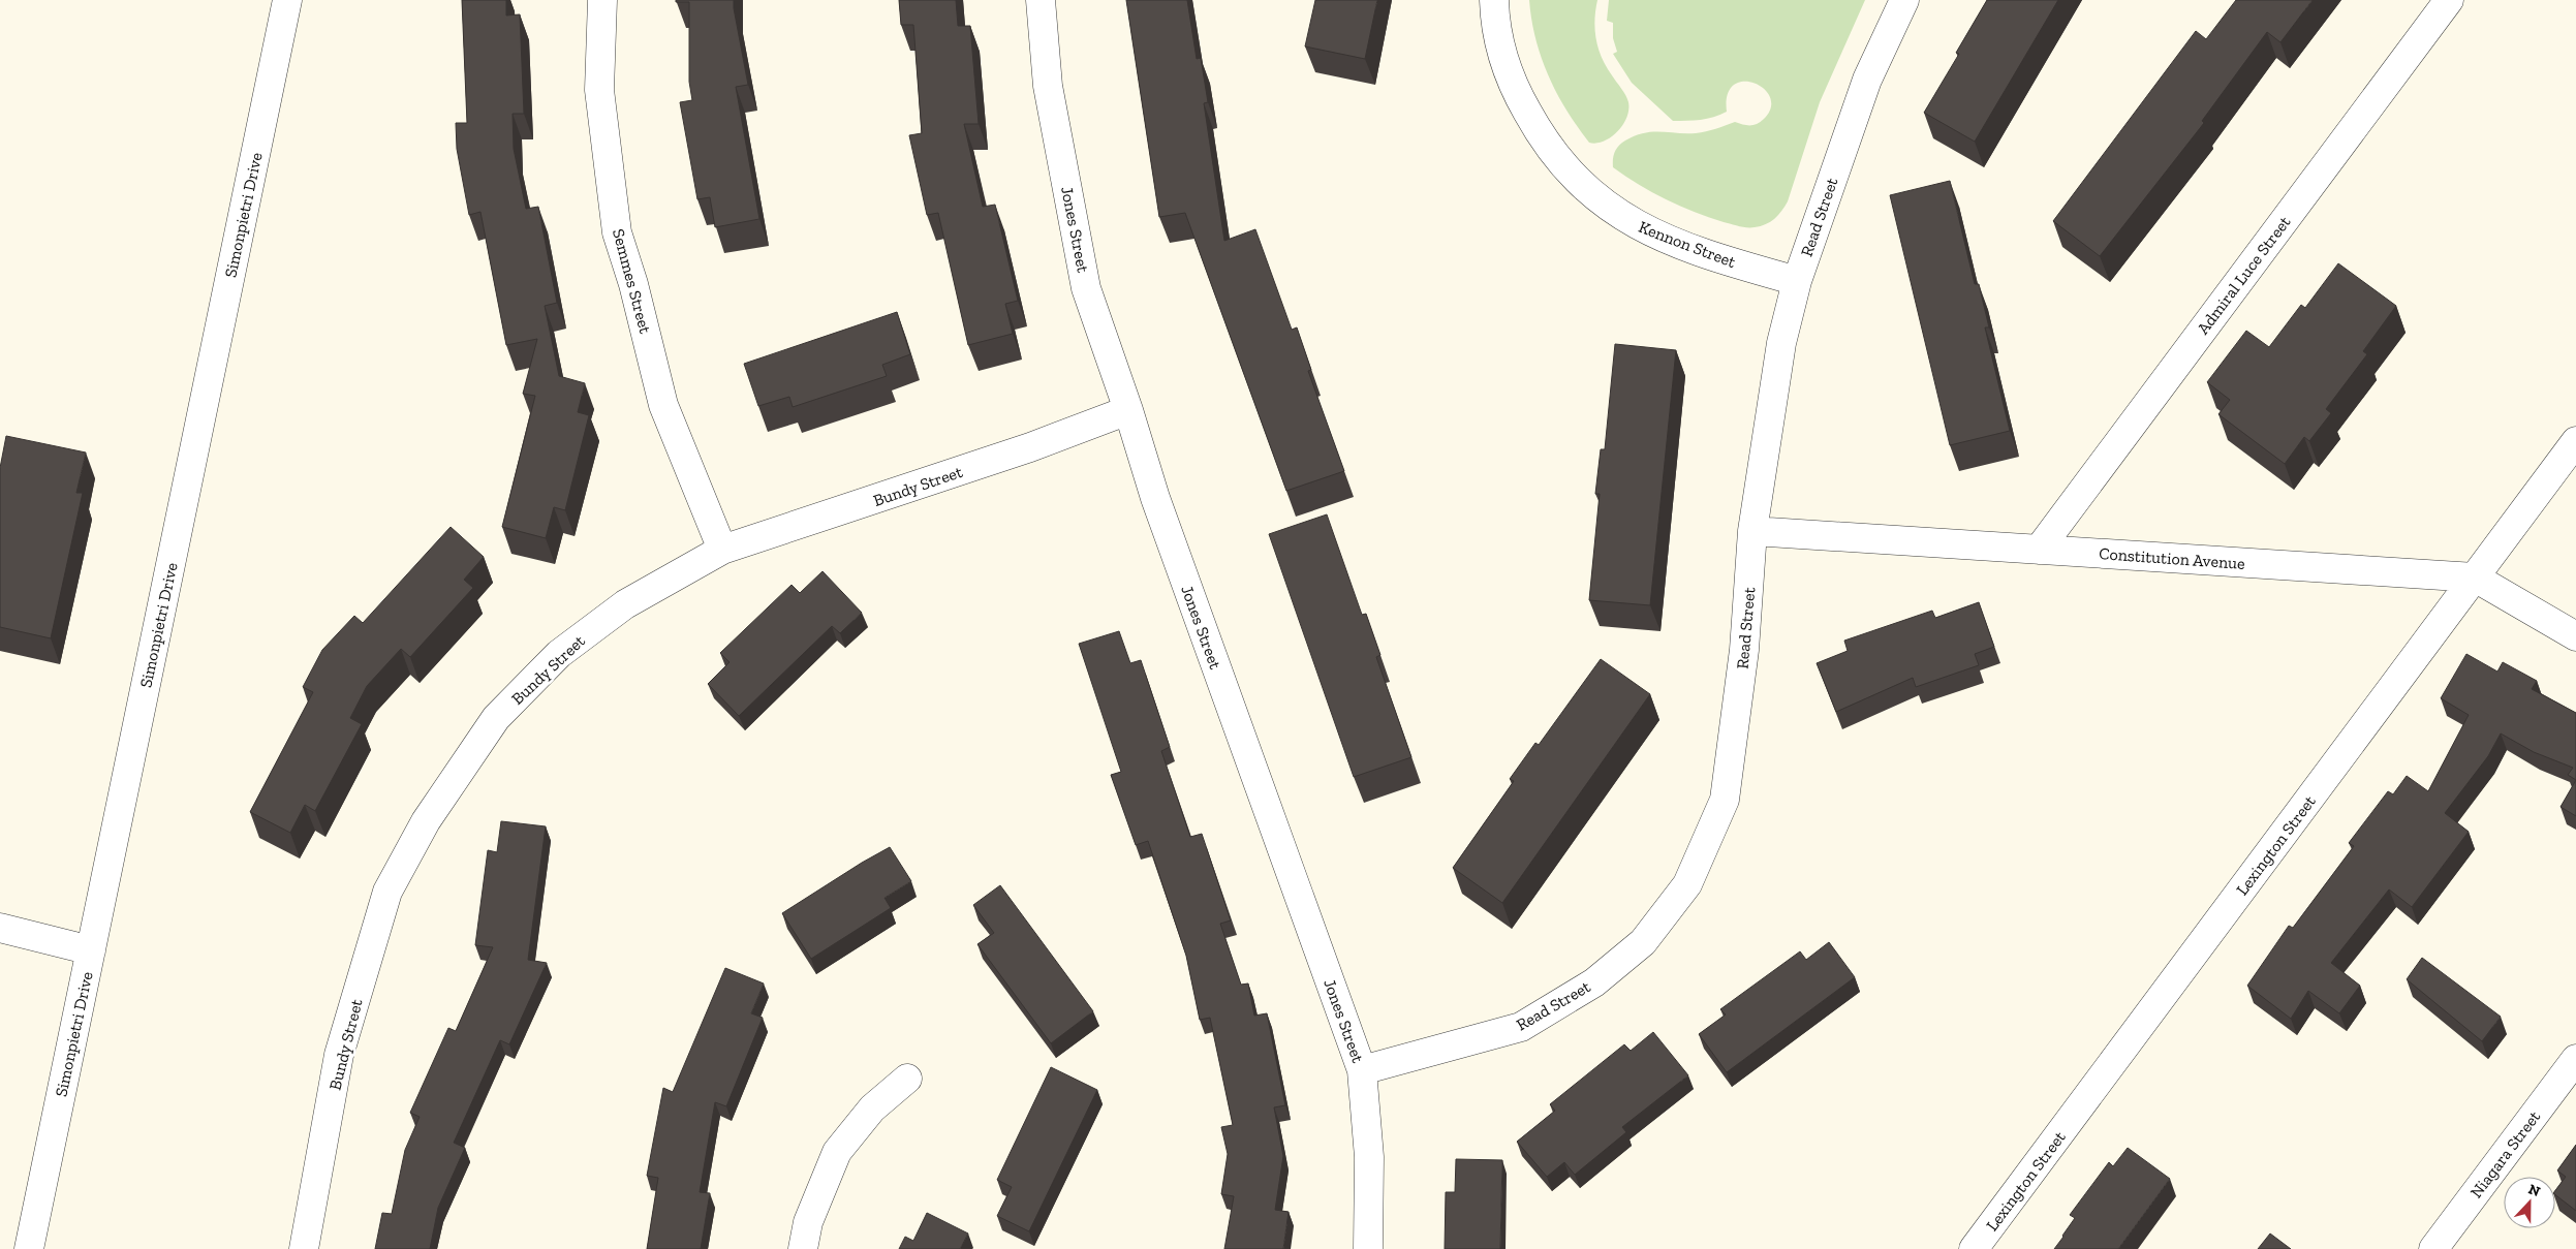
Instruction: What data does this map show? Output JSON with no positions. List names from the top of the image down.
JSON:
{
  "streets": {
    "street": [
      "Simonpietri Drive",
      "Read Street",
      "Jones Street",
      "Kennon Street",
      "Admiral Luce Street",
      "Semmes Street",
      "Bundy Street",
      "Constitution Avenue",
      "Lexington Street",
      "Niagara Street"
    ]
  },
  "crossings": [
    ["Read Street", "Jones Street"],
    ["Read Street", "Kennon Street"],
    ["Read Street", "Constitution Avenue"],
    ["Jones Street", "Bundy Street"],
    ["Admiral Luce Street", "Constitution Avenue"],
    ["Semmes Street", "Bundy Street"],
    ["Constitution Avenue", "Lexington Street"]
  ],
  "north": "top"
}
